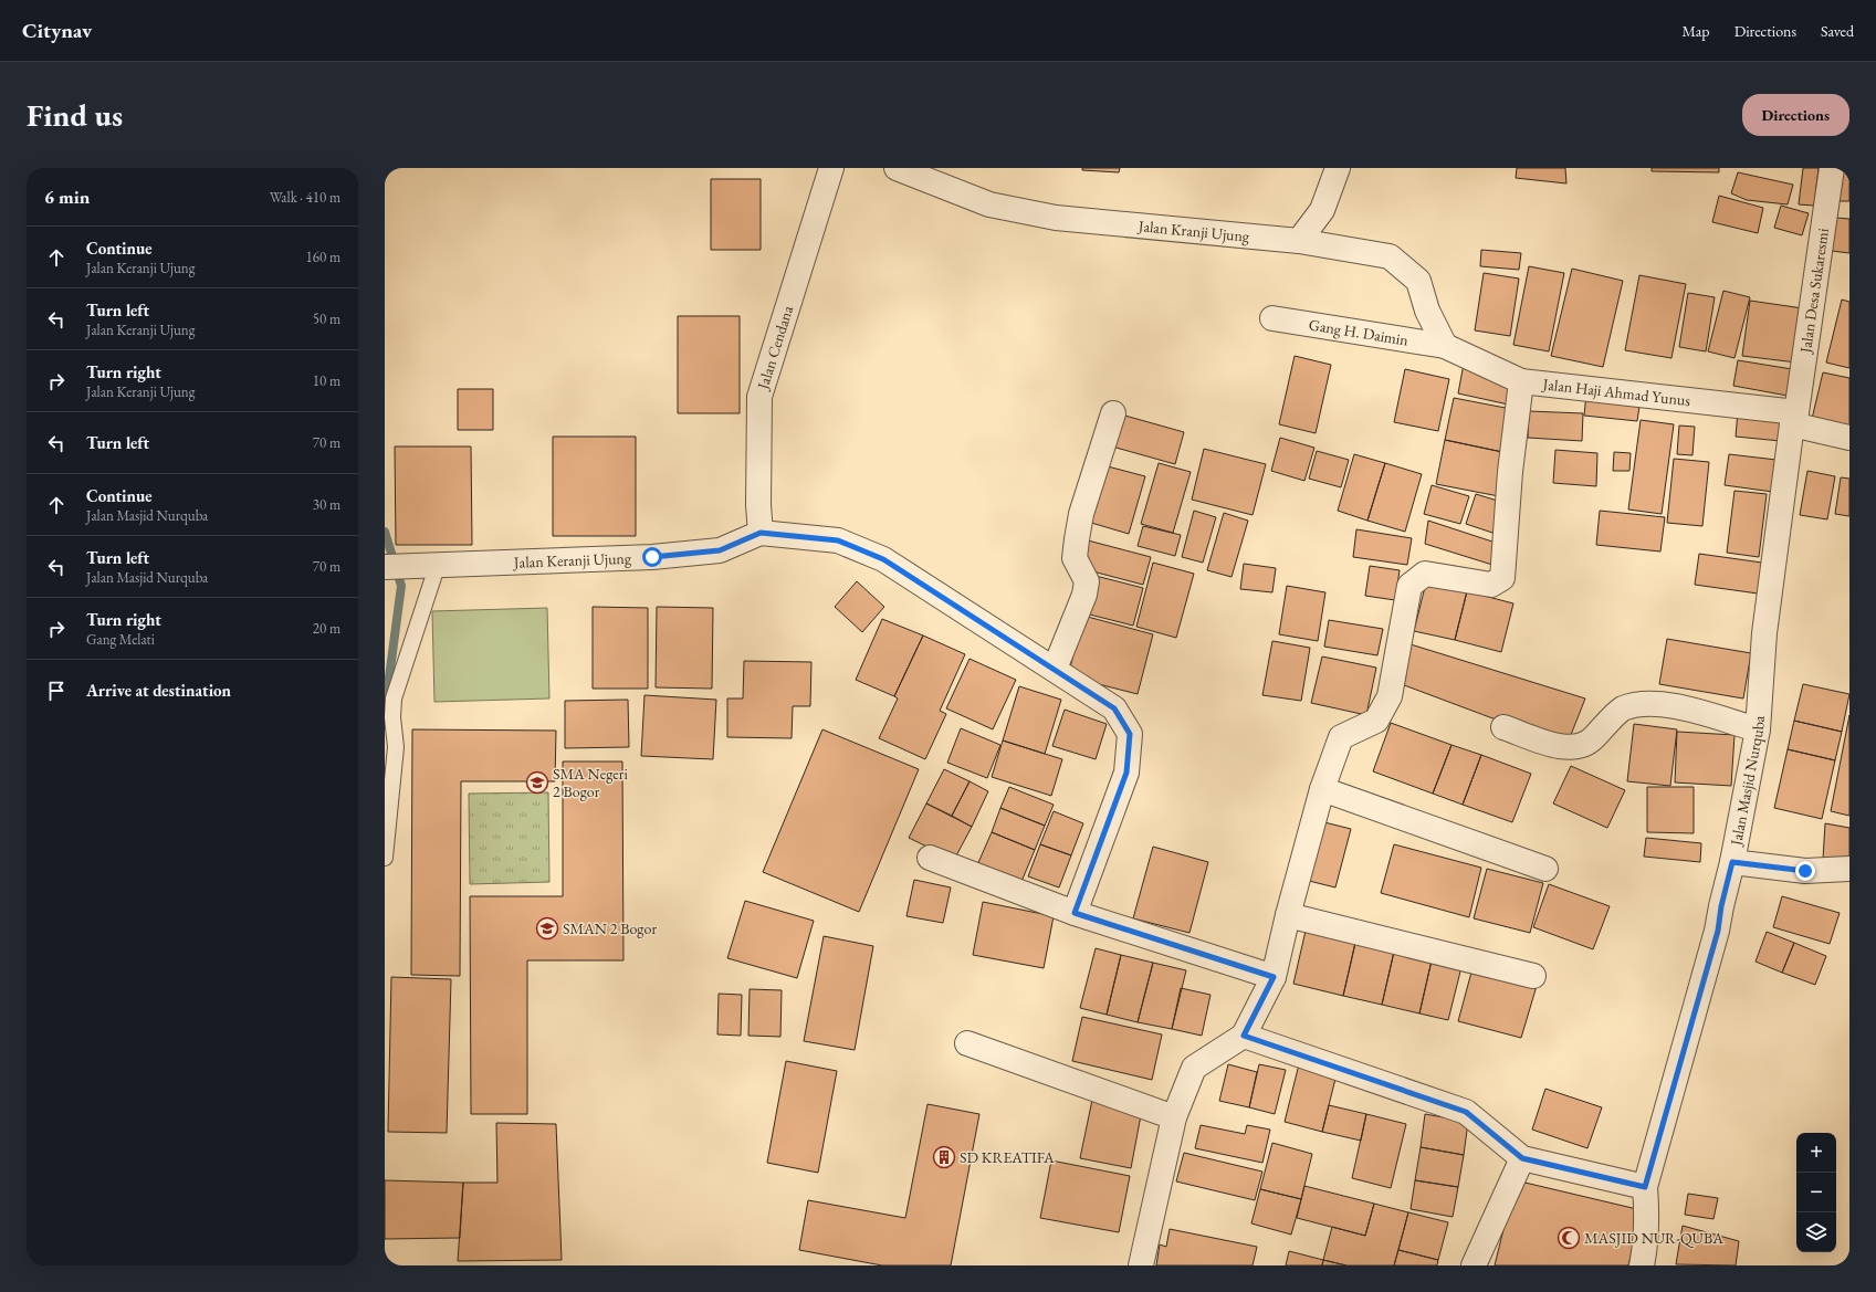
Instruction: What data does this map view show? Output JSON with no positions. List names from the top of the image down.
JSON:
{
  "streets": {
    "street": [
      "Jalan Kranji Ujung",
      "Jalan Desa Sukaresmi",
      "Gang H. Daimin",
      "Jalan Cendana",
      "Jalan Haji Ahmad Yunus",
      "Jalan Keranji Ujung",
      "Jalan Masjid Nurquba"
    ]
  },
  "crossings": [
    ["Jalan Kranji Ujung", "Gang H. Daimin"],
    ["Jalan Kranji Ujung", "Jalan Haji Ahmad Yunus"],
    ["Jalan Desa Sukaresmi", "Jalan Haji Ahmad Yunus"],
    ["Jalan Desa Sukaresmi", "Jalan Masjid Nurquba"],
    ["Gang H. Daimin", "Jalan Haji Ahmad Yunus"],
    ["Jalan Cendana", "Jalan Keranji Ujung"],
    ["Jalan Haji Ahmad Yunus", "Jalan Masjid Nurquba"]
  ],
  "places": {
    "school or university": ["SMA Negeri 2 Bogor", "SMAN 2 Bogor"],
    "building": ["SD KREATIFA"],
    "mosque": ["MASJID NUR-QUBA"]
  },
  "page": {
    "header": "Citynav",
    "nav": ["Map", "Directions", "Saved"],
    "buttons": "Directions",
    "title": "Find us",
    "heading": ["6 min", "Walk · 410 m"],
    "list": [
      ["Continue", "Jalan Keranji Ujung", "160 m"],
      ["Turn left", "Jalan Keranji Ujung", "50 m"],
      ["Turn right", "Jalan Keranji Ujung", "10 m"],
      ["Turn left", "70 m"],
      ["Continue", "Jalan Masjid Nurquba", "30 m"],
      ["Turn left", "Jalan Masjid Nurquba", "70 m"],
      ["Turn right", "Gang Melati", "20 m"],
      "Arrive at destination"
    ],
    "map_buttons": ["+", "−"]
  }
}
